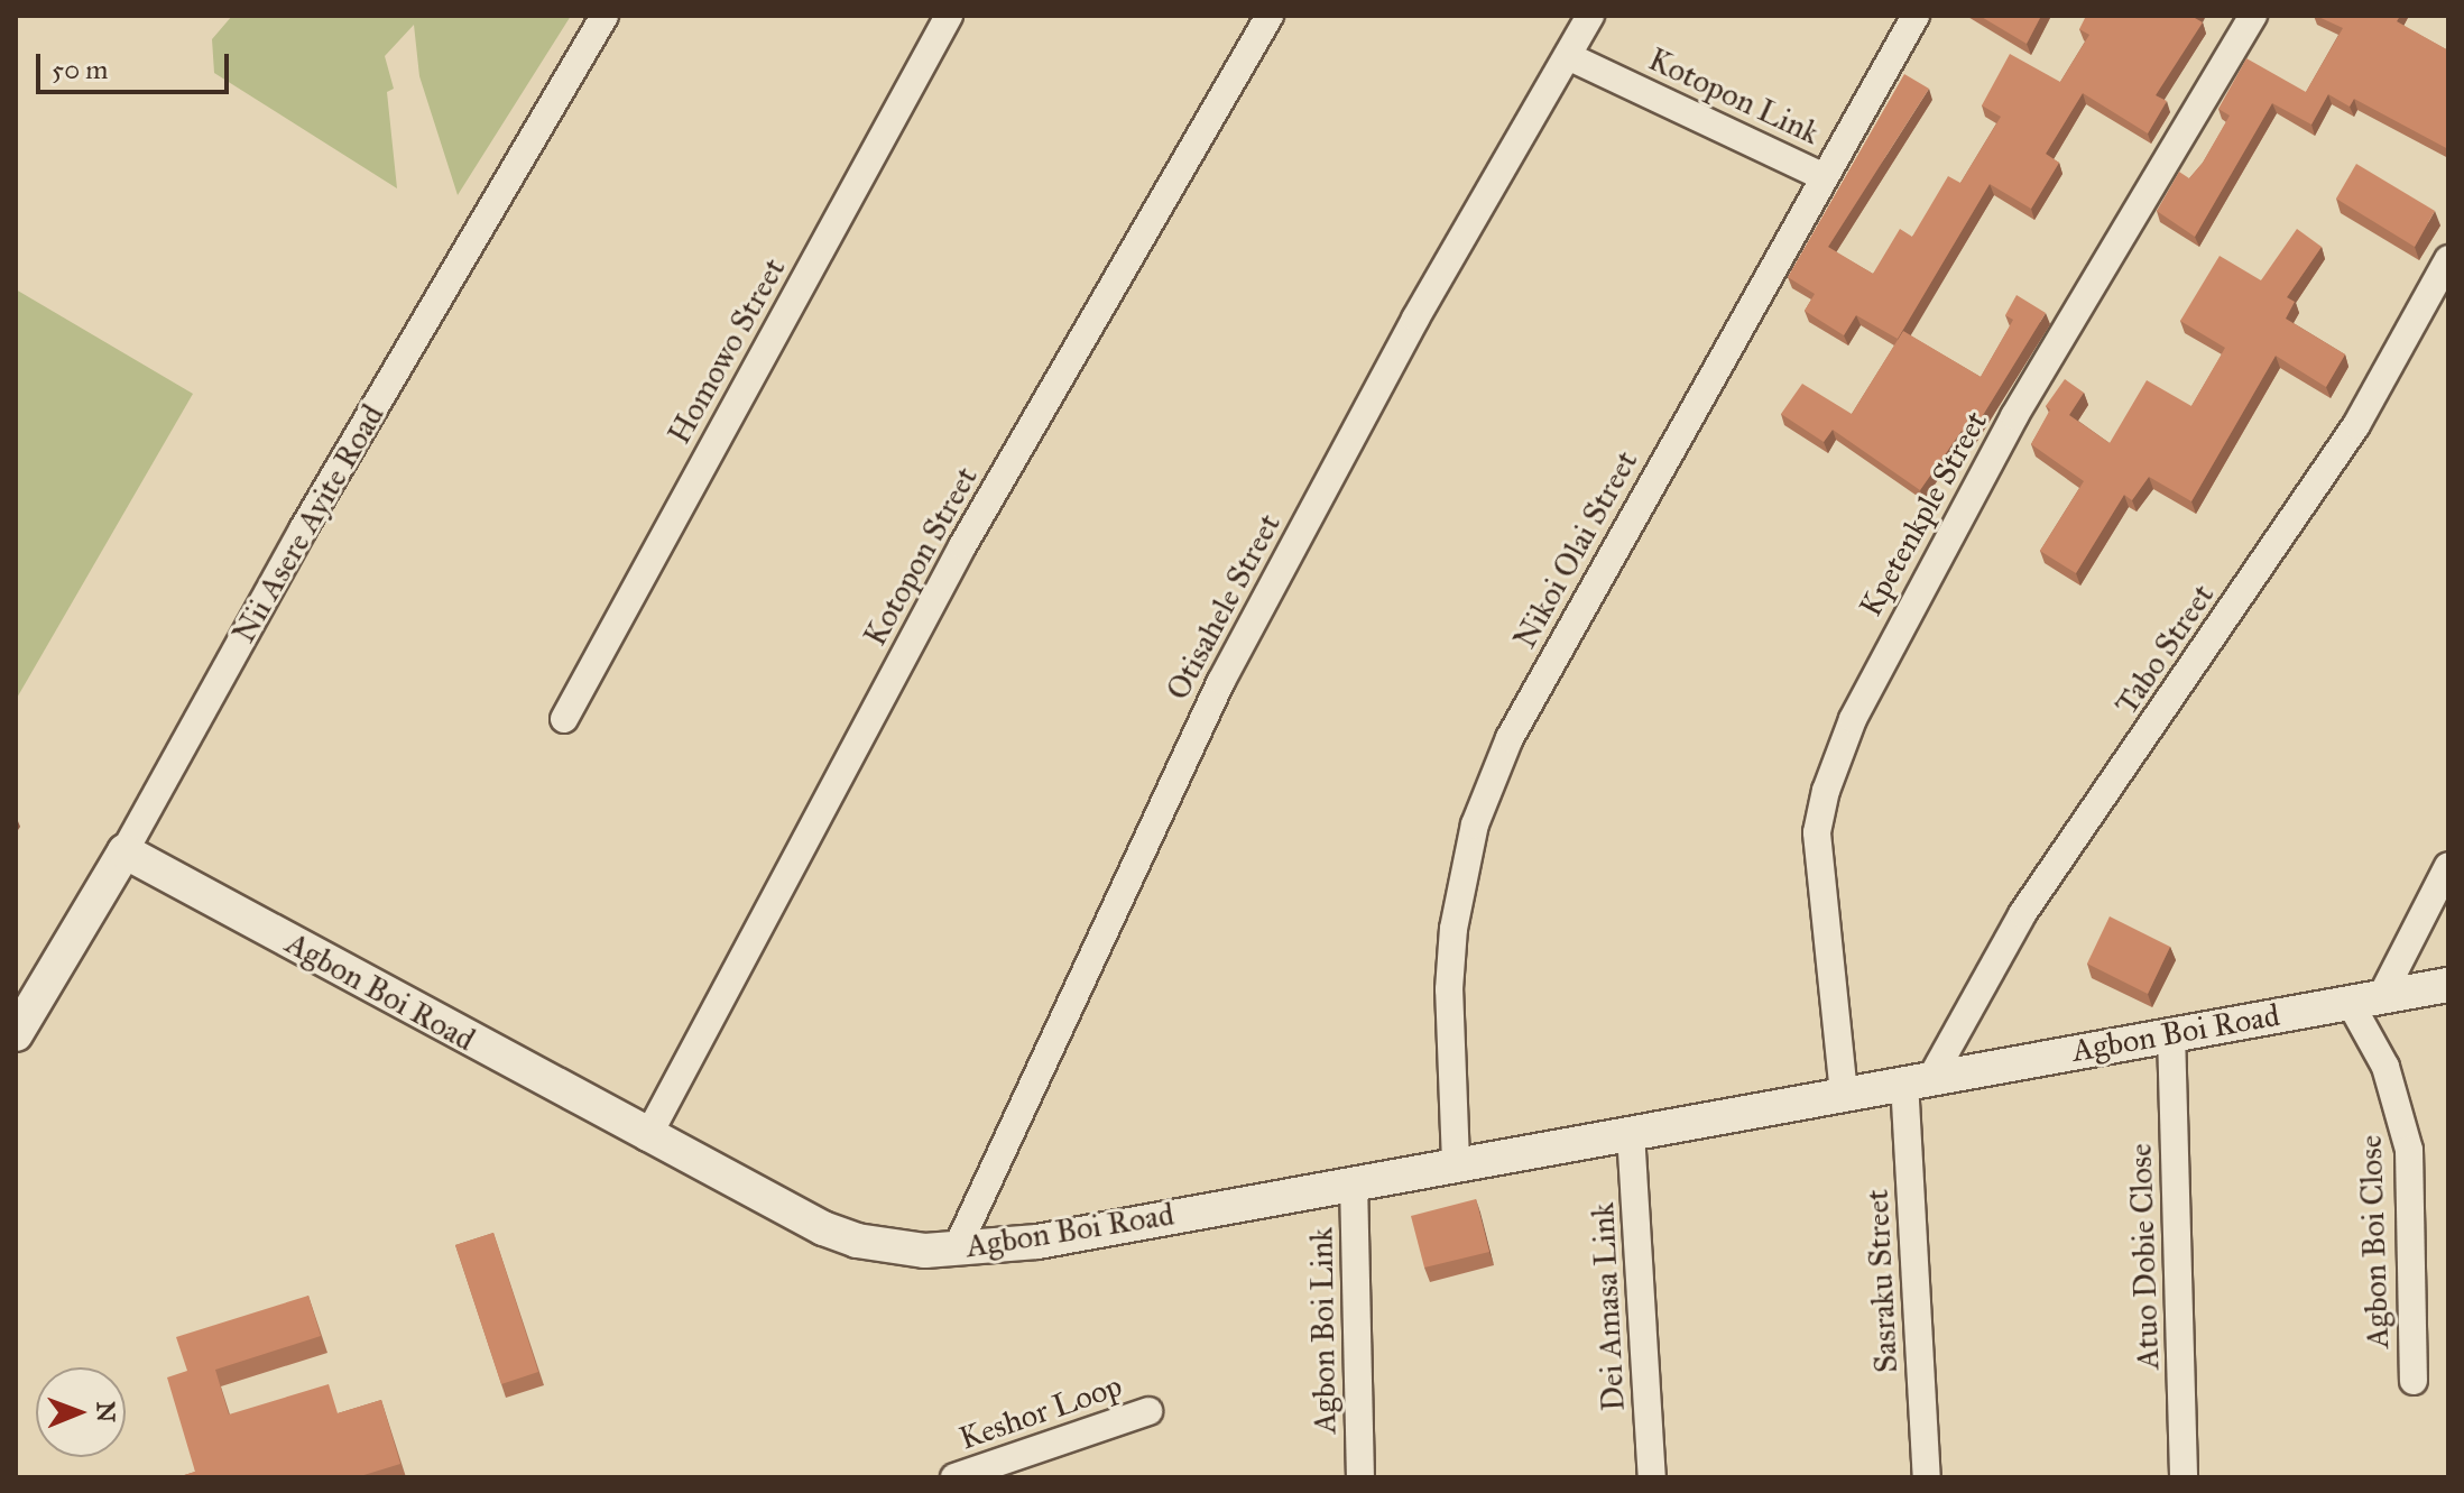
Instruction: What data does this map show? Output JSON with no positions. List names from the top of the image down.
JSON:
{
  "streets": {
    "street": [
      "Kotopon Link",
      "Homowo Street",
      "Kpetenkple Street",
      "Nii Asere Ayite Road",
      "Nikoi Olai Street",
      "Kotopon Street",
      "Otisahele Street",
      "Tabo Street",
      "Agbon Boi Road",
      "Agbon Boi Close",
      "Atuo Dobie Close",
      "Sasraku Street",
      "Dei Amasa Link",
      "Agbon Boi Link",
      "Keshor Loop"
    ]
  },
  "crossings": [
    ["Kotopon Link", "Nikoi Olai Street"],
    ["Kotopon Link", "Otisahele Street"],
    ["Kpetenkple Street", "Agbon Boi Road"],
    ["Nii Asere Ayite Road", "Agbon Boi Road"],
    ["Nikoi Olai Street", "Agbon Boi Road"],
    ["Kotopon Street", "Agbon Boi Road"],
    ["Otisahele Street", "Agbon Boi Road"],
    ["Tabo Street", "Agbon Boi Road"],
    ["Tabo Street", "Sasraku Street"],
    ["Agbon Boi Road", "Agbon Boi Close"],
    ["Agbon Boi Road", "Atuo Dobie Close"],
    ["Agbon Boi Road", "Sasraku Street"],
    ["Agbon Boi Road", "Dei Amasa Link"],
    ["Agbon Boi Road", "Agbon Boi Link"]
  ],
  "scale_bar": "50 m",
  "north": "right"
}
